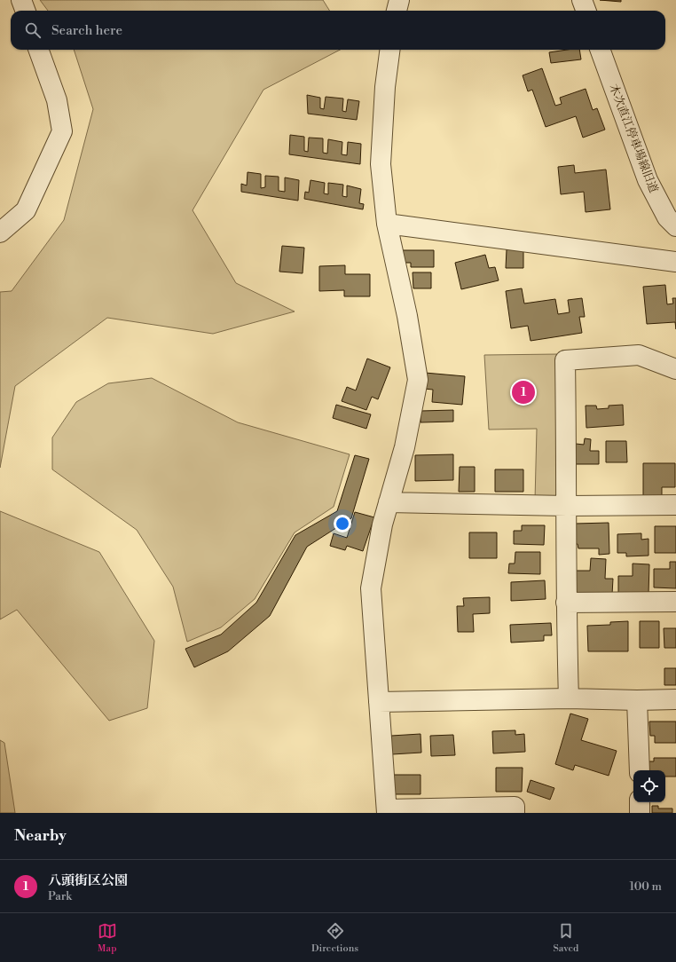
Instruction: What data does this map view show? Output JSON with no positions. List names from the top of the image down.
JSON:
{
  "streets": {
    "street": ["木次直江停車場線旧道"]
  },
  "page": {
    "search": "Search here",
    "pins": "1",
    "heading": "Nearby",
    "list": [
      {
        "mark": "1",
        "name": "八頭街区公園",
        "note": "Park",
        "value": "100 m"
      }
    ],
    "nav": ["Map", "Directions", "Saved"]
  }
}
